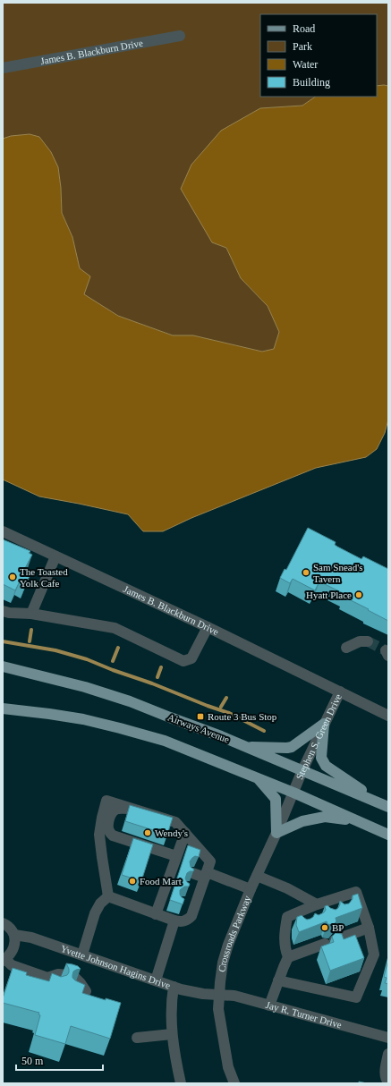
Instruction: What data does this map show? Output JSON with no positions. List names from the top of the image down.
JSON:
{
  "streets": {
    "main road": ["Airways Avenue"],
    "street": [
      "James B. Blackburn Drive",
      "Stephen S. Green Drive",
      "Crossroads Parkway",
      "Yvette Johnson Hagins Drive",
      "Jay R. Turner Drive"
    ]
  },
  "crossings": [
    ["James B. Blackburn Drive", "Stephen S. Green Drive"],
    ["Airways Avenue", "Stephen S. Green Drive"],
    ["Stephen S. Green Drive", "Crossroads Parkway"],
    ["Crossroads Parkway", "Yvette Johnson Hagins Drive"],
    ["Crossroads Parkway", "Jay R. Turner Drive"],
    ["Yvette Johnson Hagins Drive", "Jay R. Turner Drive"]
  ],
  "places": {
    "other": [
      "Sam Snead's Tavern",
      "The Toasted Yolk Cafe",
      "Hyatt Place",
      "Wendy's",
      "Food Mart",
      "BP"
    ],
    "transit": ["Route 3 Bus Stop"]
  },
  "legend": [
    "Road",
    "Park",
    "Water",
    "Building"
  ],
  "scale_bar": "50 m"
}
